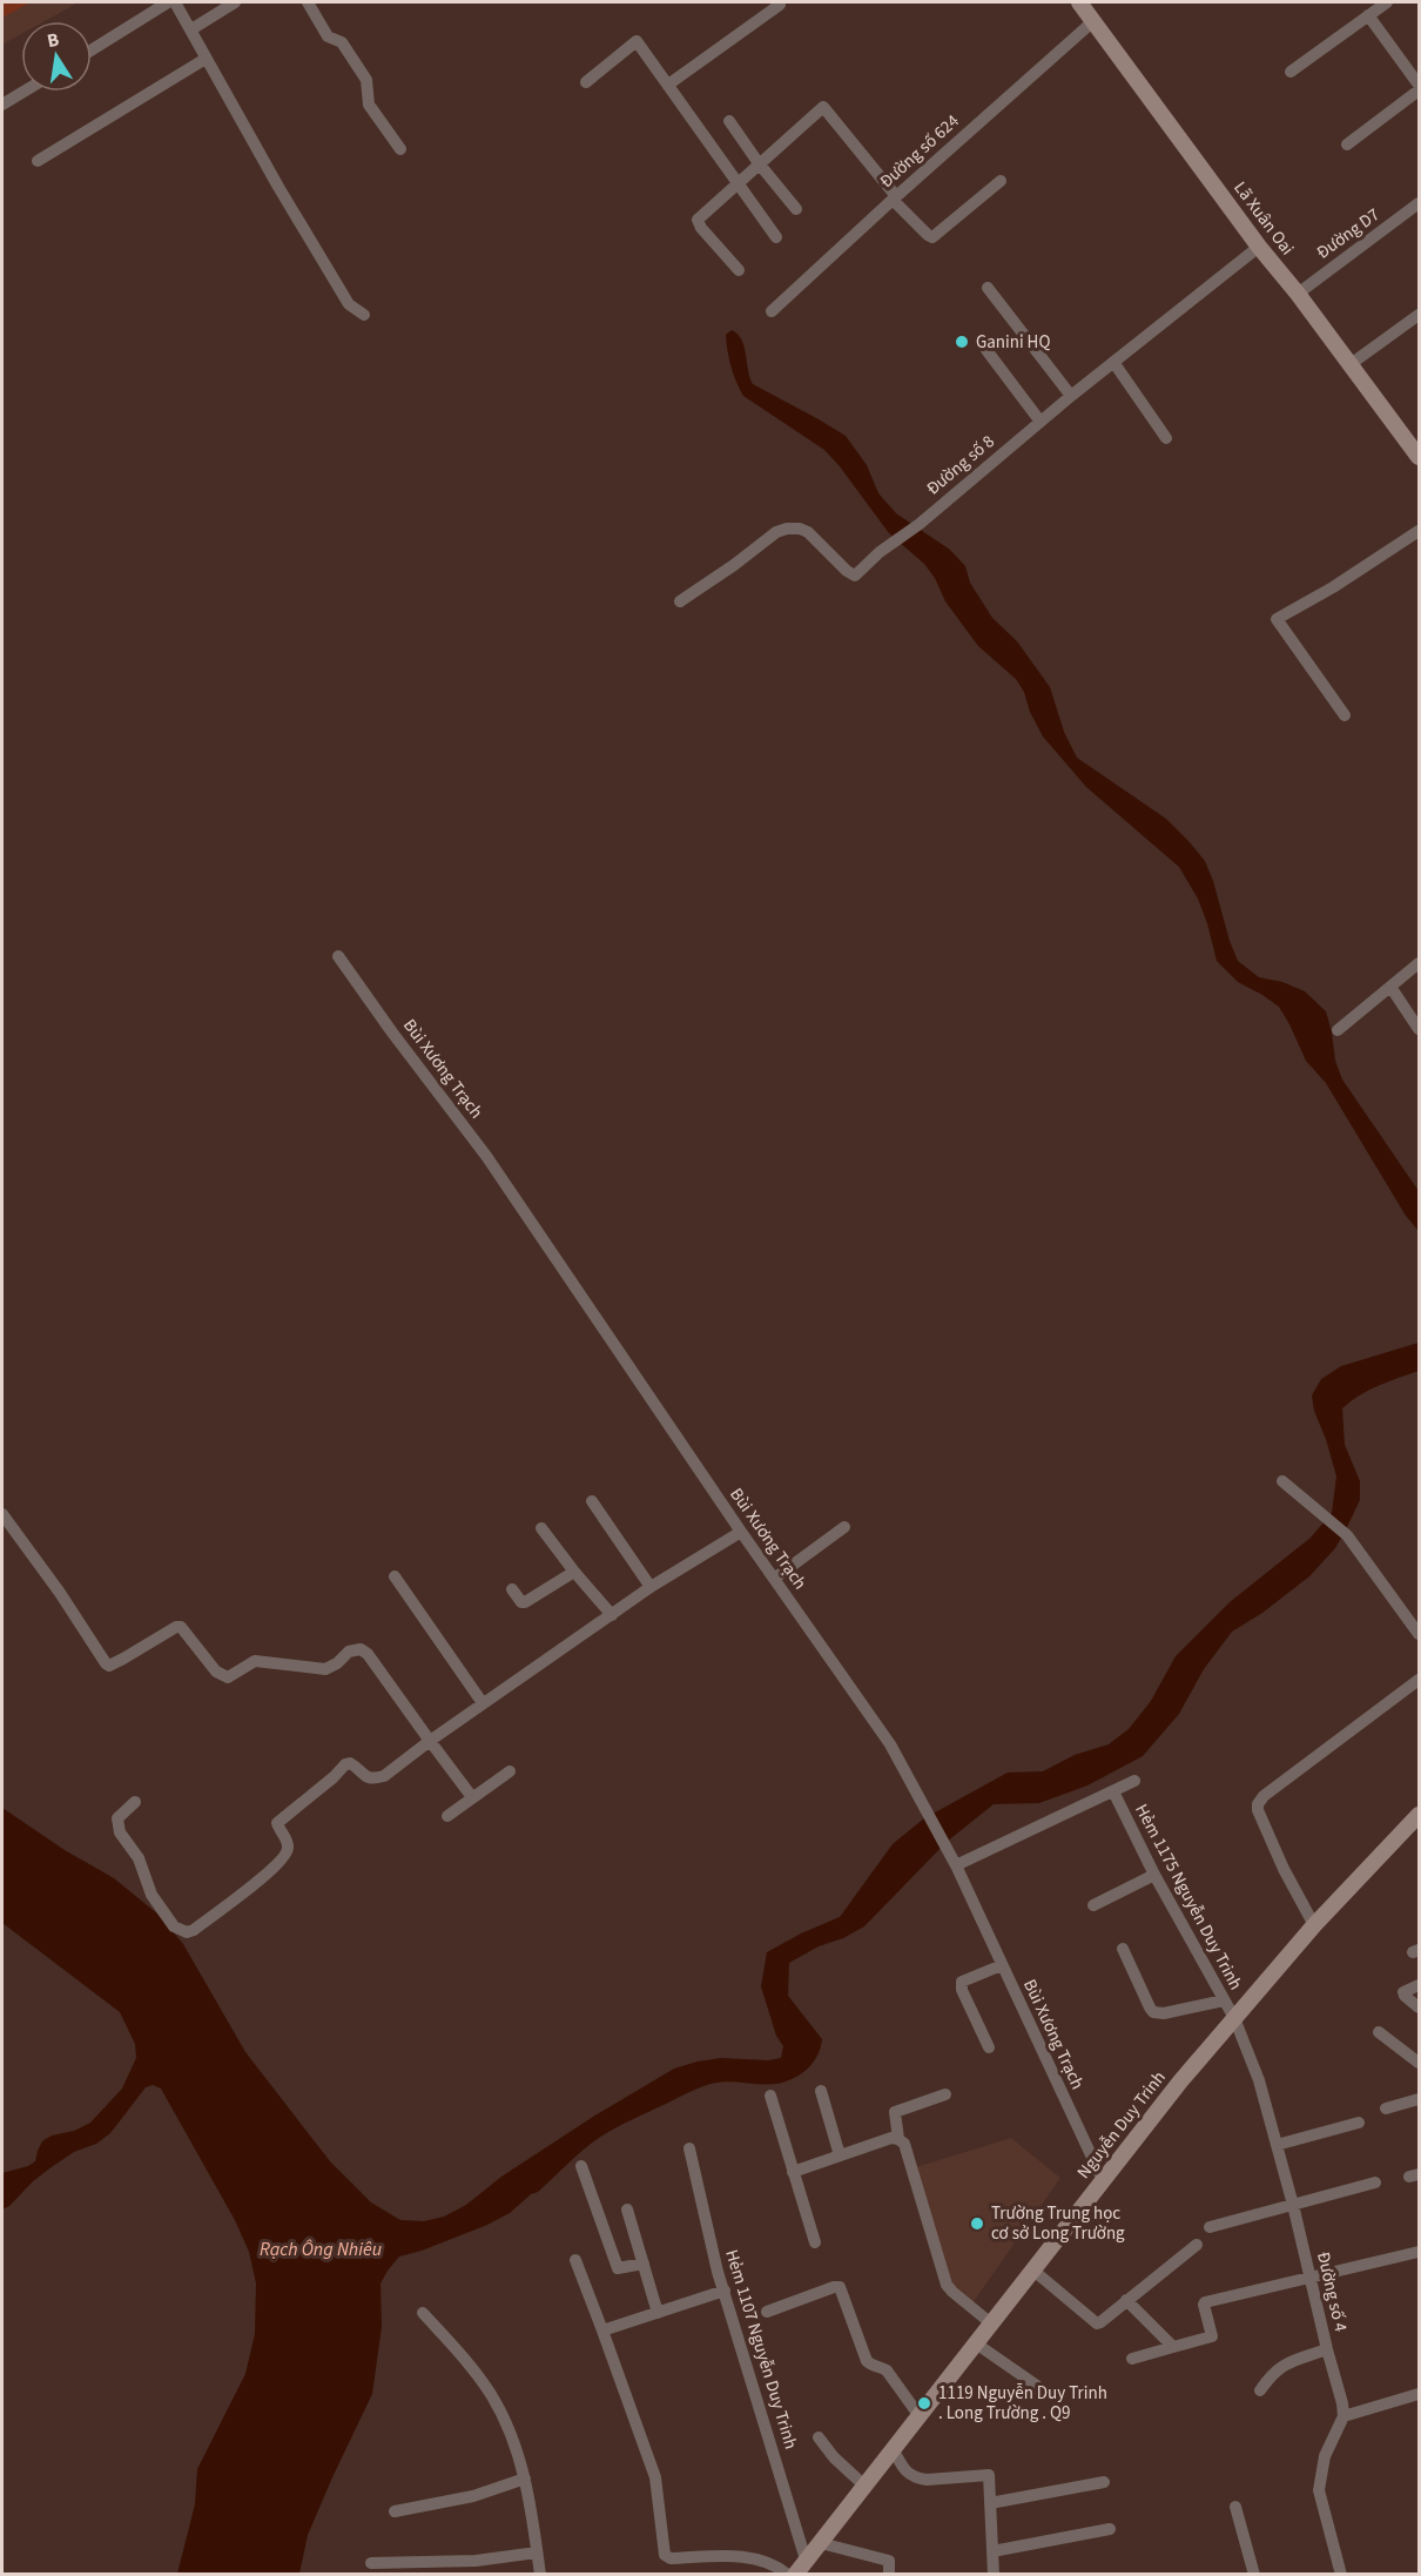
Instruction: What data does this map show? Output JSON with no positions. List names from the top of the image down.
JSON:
{
  "streets": {
    "main road": ["Lã Xuân Oai", "Nguyễn Duy Trinh"],
    "street": [
      "Đường số 624",
      "Đường D7",
      "Đường số 8",
      "Bùi Xương Trạch",
      "Hẻm 1175 Nguyễn Duy Trinh",
      "Đường số 4",
      "Hẻm 1107 Nguyễn Duy Trinh"
    ]
  },
  "crossings": [
    ["Đường số 624", "Lã Xuân Oai"],
    ["Lã Xuân Oai", "Đường D7"],
    ["Lã Xuân Oai", "Đường số 8"],
    ["Bùi Xương Trạch", "Nguyễn Duy Trinh"],
    ["Hẻm 1175 Nguyễn Duy Trinh", "Nguyễn Duy Trinh"],
    ["Hẻm 1175 Nguyễn Duy Trinh", "Đường số 4"],
    ["Nguyễn Duy Trinh", "Đường số 4"],
    ["Nguyễn Duy Trinh", "Hẻm 1107 Nguyễn Duy Trinh"]
  ],
  "water": ["Rạch Ông Nhiêu"],
  "places": ["Ganini HQ", "Trường Trung học cơ sở Long Trường", "1119 Nguyễn Duy Trinh . Long Trường . Q9"],
  "north": "top"
}
